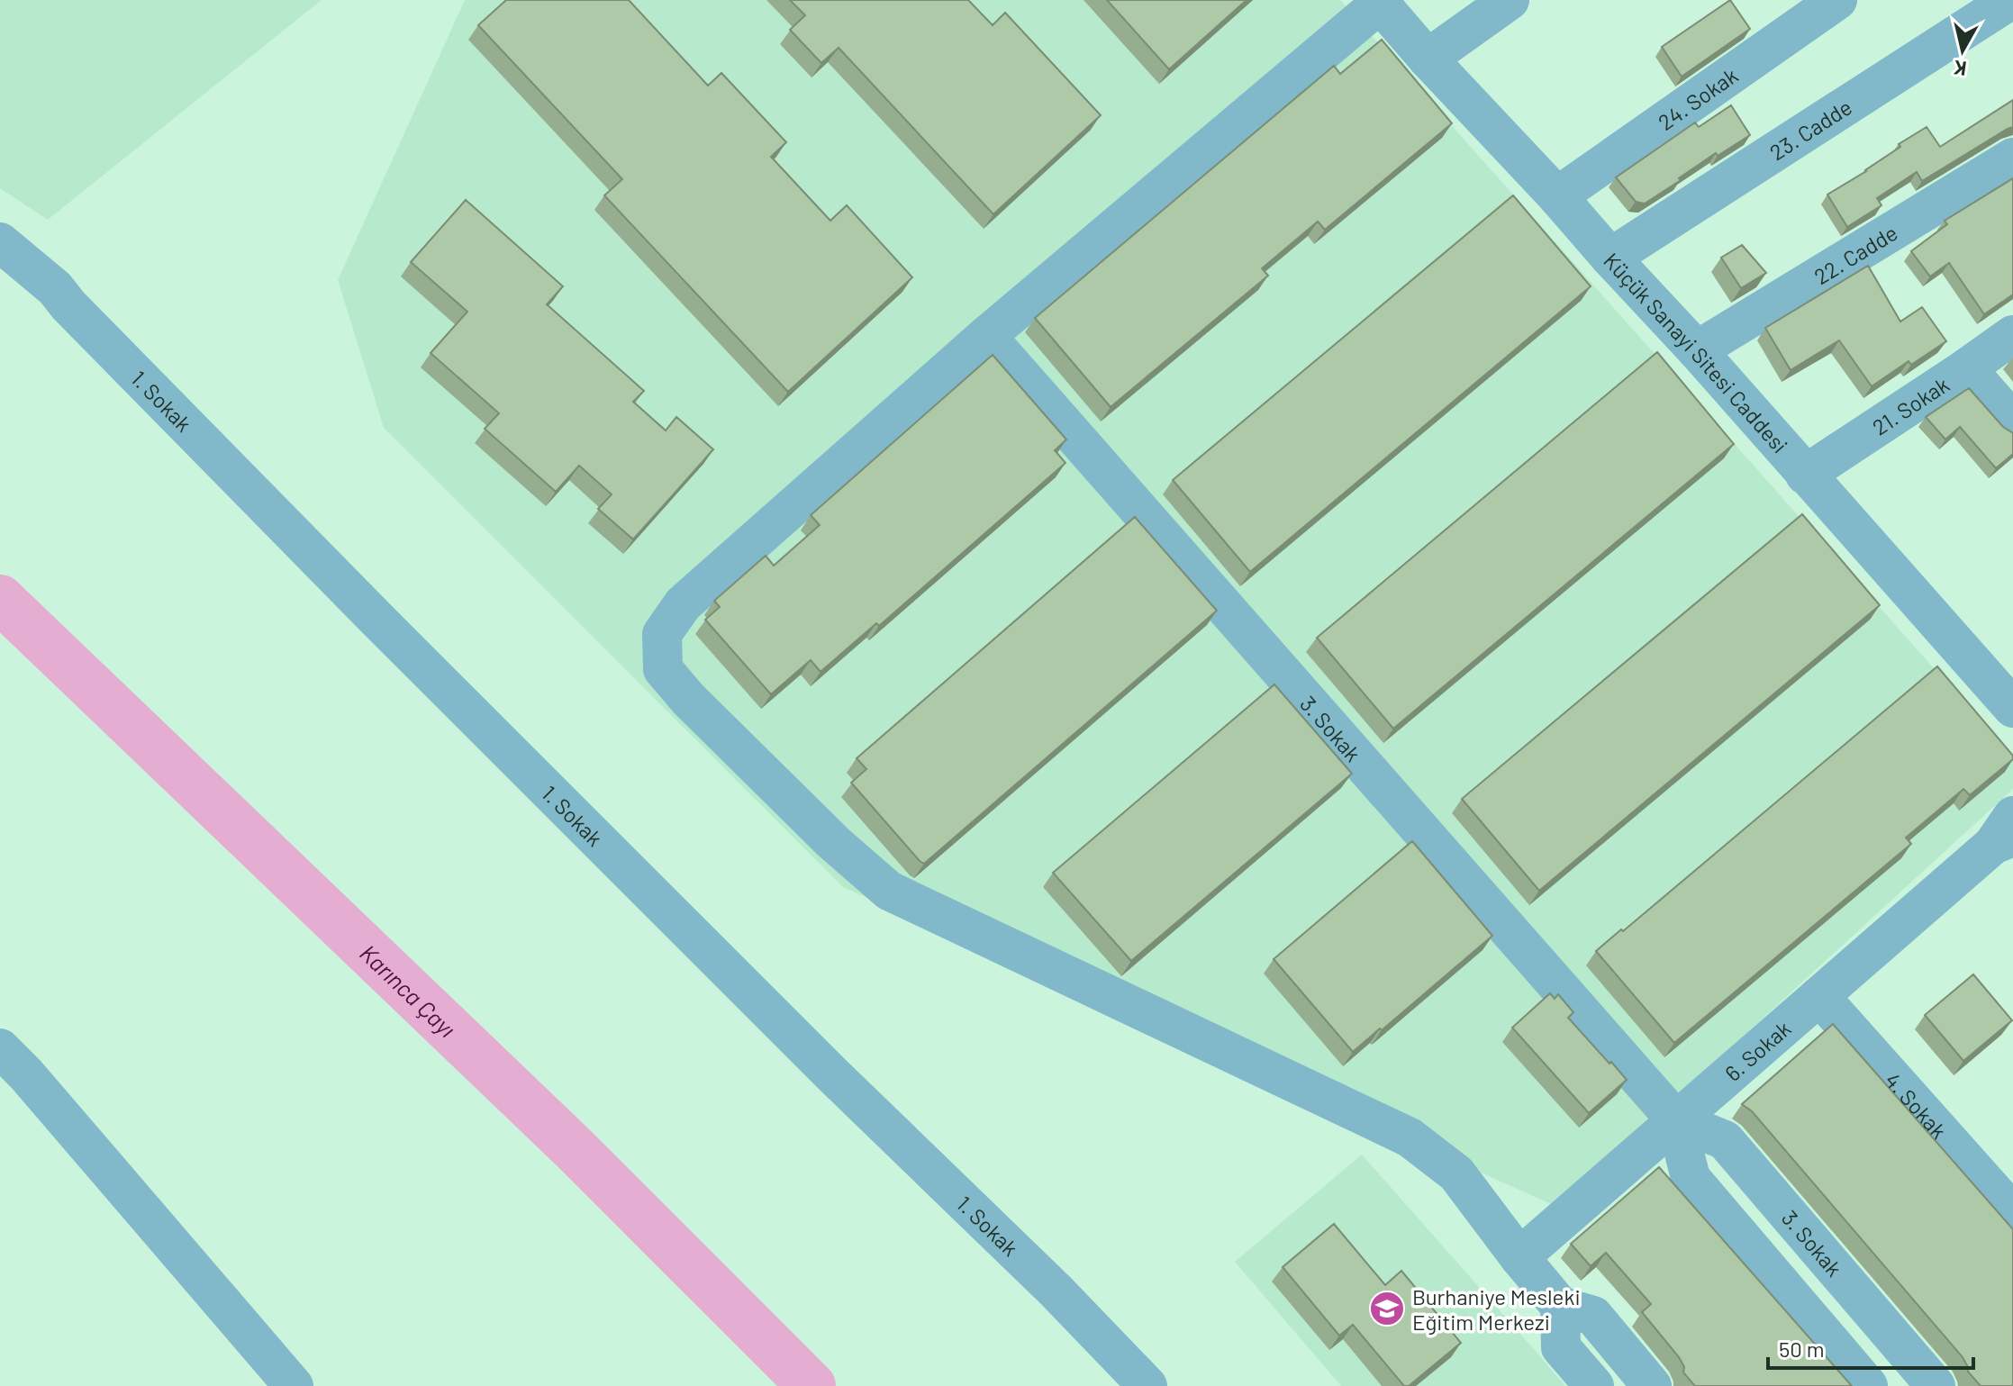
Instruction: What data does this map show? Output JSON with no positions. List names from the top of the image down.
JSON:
{
  "streets": {
    "street": [
      "24. Sokak",
      "23. Cadde",
      "22. Cadde",
      "Küçük Sanayi Sitesi Caddesi",
      "1. Sokak",
      "21. Sokak",
      "3. Sokak",
      "6. Sokak",
      "4. Sokak"
    ]
  },
  "crossings": [
    ["24. Sokak", "Küçük Sanayi Sitesi Caddesi"],
    ["23. Cadde", "Küçük Sanayi Sitesi Caddesi"],
    ["22. Cadde", "Küçük Sanayi Sitesi Caddesi"],
    ["Küçük Sanayi Sitesi Caddesi", "21. Sokak"],
    ["3. Sokak", "6. Sokak"],
    ["6. Sokak", "4. Sokak"]
  ],
  "water": ["Karınca Çayı"],
  "places": {
    "school or university": ["Burhaniye Mesleki Eğitim Merkezi"]
  },
  "scale_bar": "50 m",
  "north": "bottom"
}
